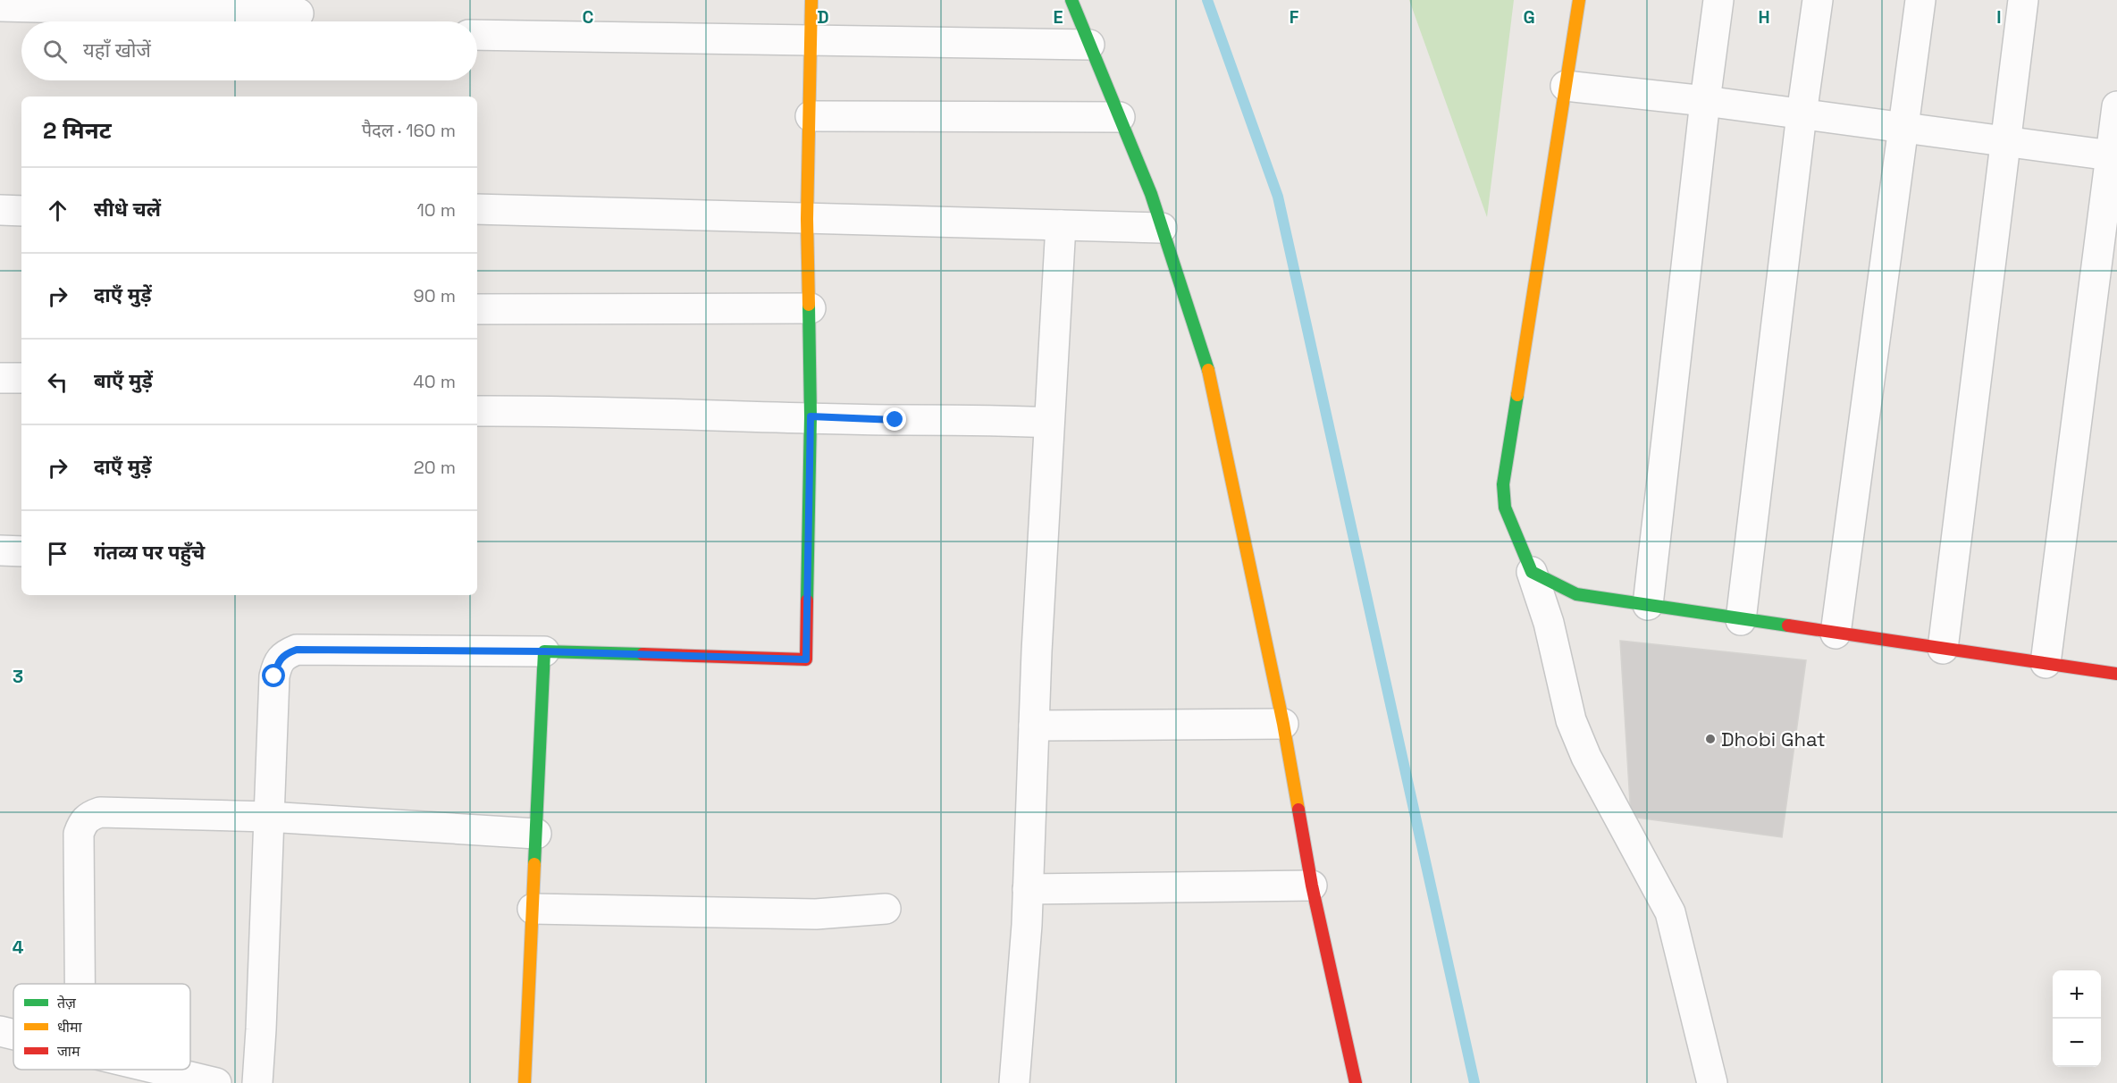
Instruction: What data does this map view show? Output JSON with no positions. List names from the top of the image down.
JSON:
{
  "places": ["Dhobi Ghat"],
  "legend": ["तेज़", "धीमा", "जाम"],
  "page": {
    "search": "यहाँ खोजें",
    "heading": ["2 मिनट", "पैदल · 160 m"],
    "list": [
      ["सीधे चलें", "10 m"],
      ["दाएँ मुड़ें", "90 m"],
      ["बाएँ मुड़ें", "40 m"],
      ["दाएँ मुड़ें", "20 m"],
      "गंतव्य पर पहुँचे"
    ],
    "map_buttons": ["+", "−"]
  },
  "grid": {
    "columns": [
      "C",
      "D",
      "E",
      "F",
      "G",
      "H",
      "I"
    ],
    "rows": ["3", "4"]
  }
}
